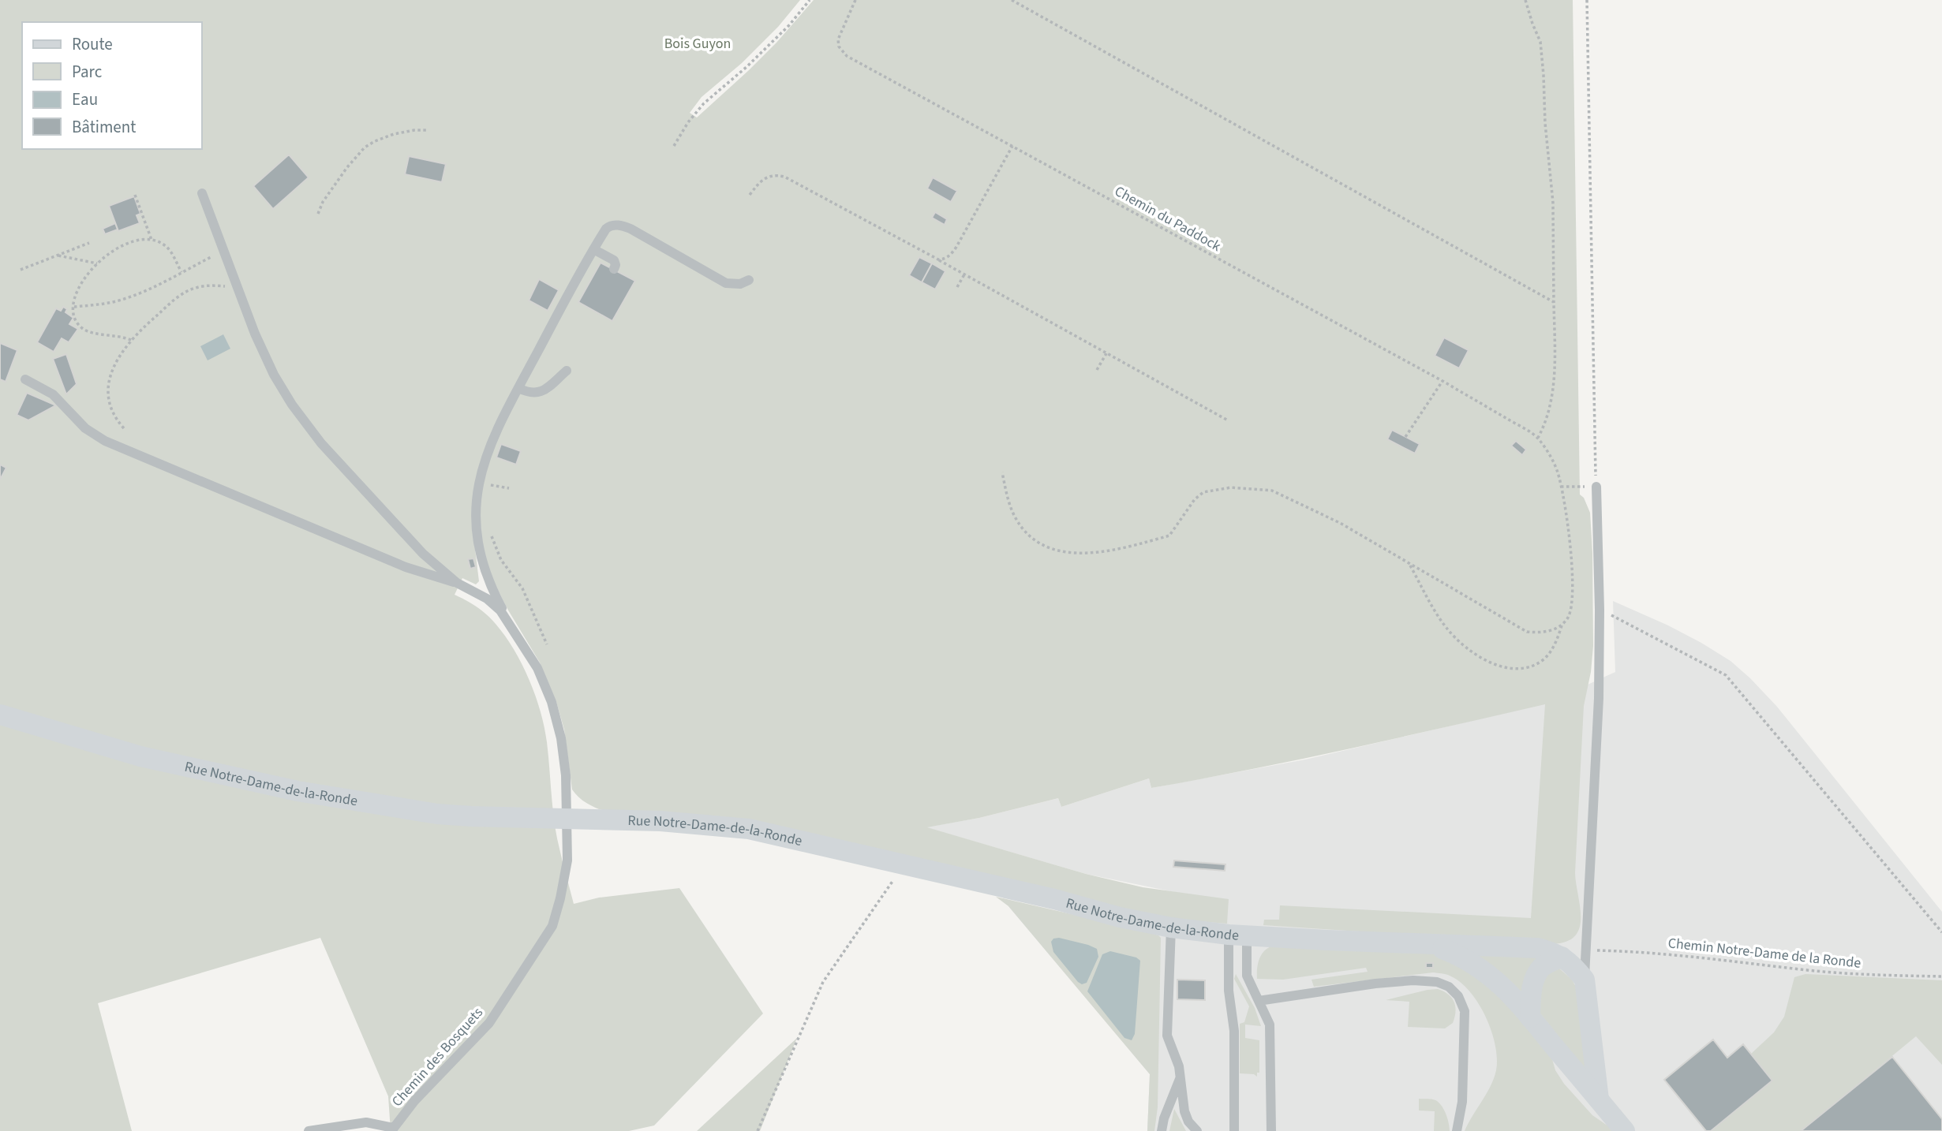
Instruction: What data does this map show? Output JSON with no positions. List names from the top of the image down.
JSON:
{
  "streets": {
    "main road": ["Rue Notre-Dame-de-la-Ronde"],
    "street": ["Chemin des Bosquets"],
    "path": ["Chemin du Paddock", "Chemin Notre-Dame de la Ronde"]
  },
  "crossings": [
    ["Rue Notre-Dame-de-la-Ronde", "Chemin des Bosquets"]
  ],
  "parks": ["Bois Guyon"],
  "legend": [
    "Route",
    "Parc",
    "Eau",
    "Bâtiment"
  ]
}
